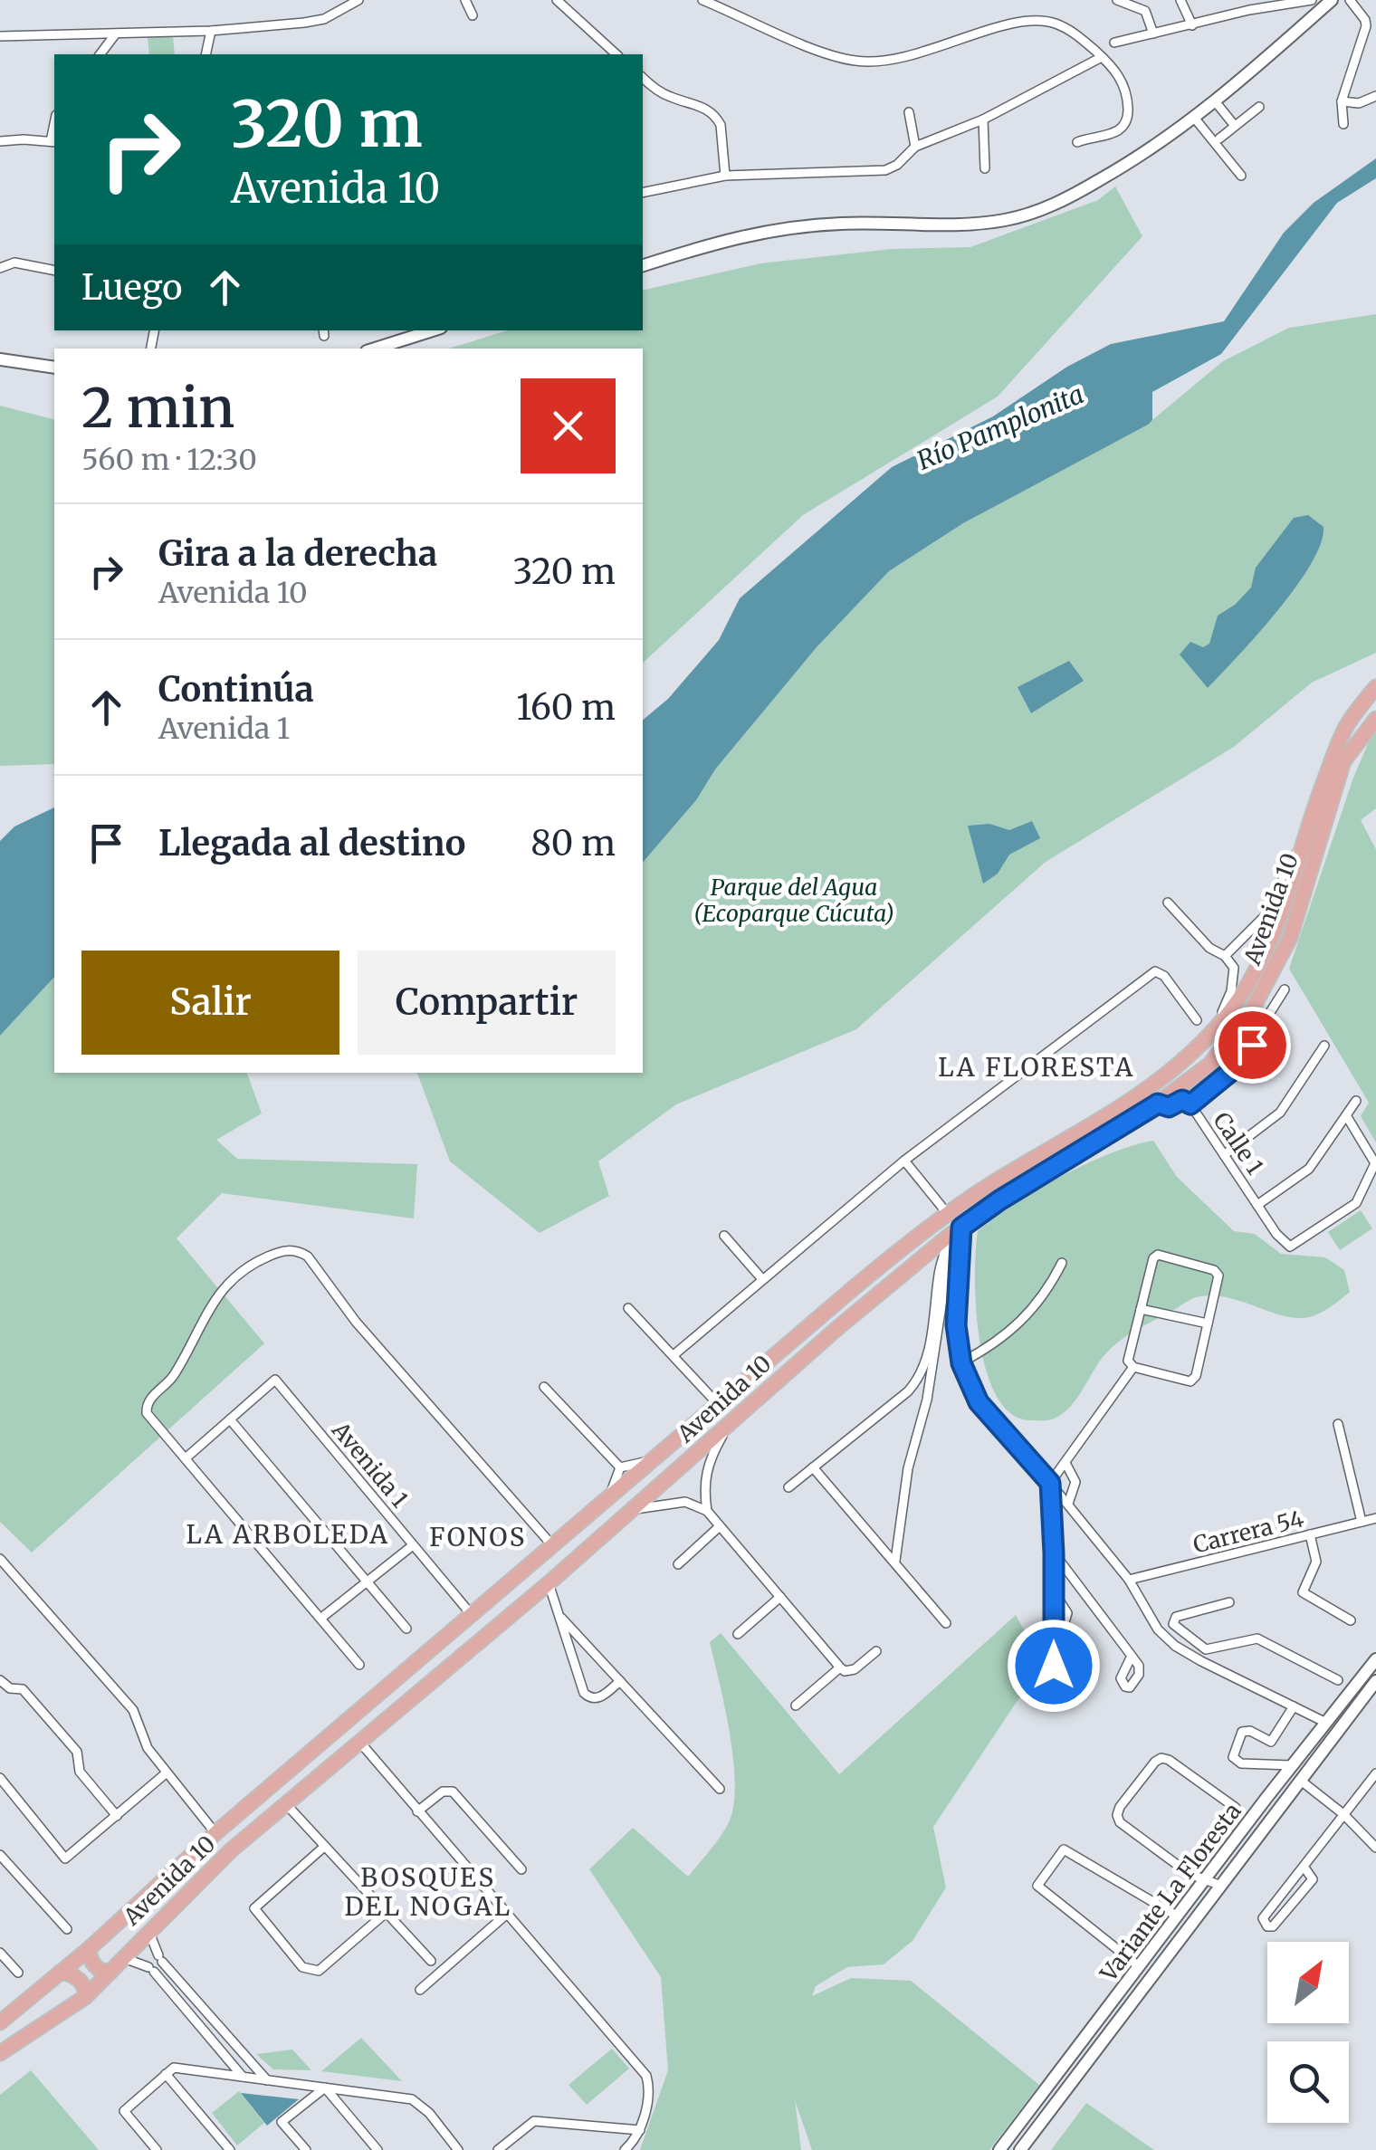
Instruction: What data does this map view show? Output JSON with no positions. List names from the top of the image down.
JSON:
{
  "streets": {
    "main road": ["Avenida 10", "Variante La Floresta"],
    "street": ["Calle 1", "Avenida 1", "Carrera 54"]
  },
  "crossings": [
    ["Avenida 10", "Calle 1"],
    ["Avenida 10", "Avenida 1"]
  ],
  "districts": [
    "LA FLORESTA",
    "LA ARBOLEDA",
    "FONOS",
    "BOSQUES DEL NOGAL"
  ],
  "water": ["Río Pamplonita"],
  "parks": ["Parque del Agua (Ecoparque Cúcuta)"],
  "north": "top right",
  "page": {
    "turn": ["320 m", "Avenida 10"],
    "then": "Luego",
    "heading": ["2 min", "560 m · 12:30"],
    "list": [
      {
        "name": "Gira a la derecha",
        "note": "Avenida 10",
        "value": "320 m"
      },
      {
        "name": "Continúa",
        "note": "Avenida 1",
        "value": "160 m"
      },
      {
        "name": "Llegada al destino",
        "value": "80 m"
      }
    ],
    "buttons": ["Salir", "Compartir"]
  }
}
